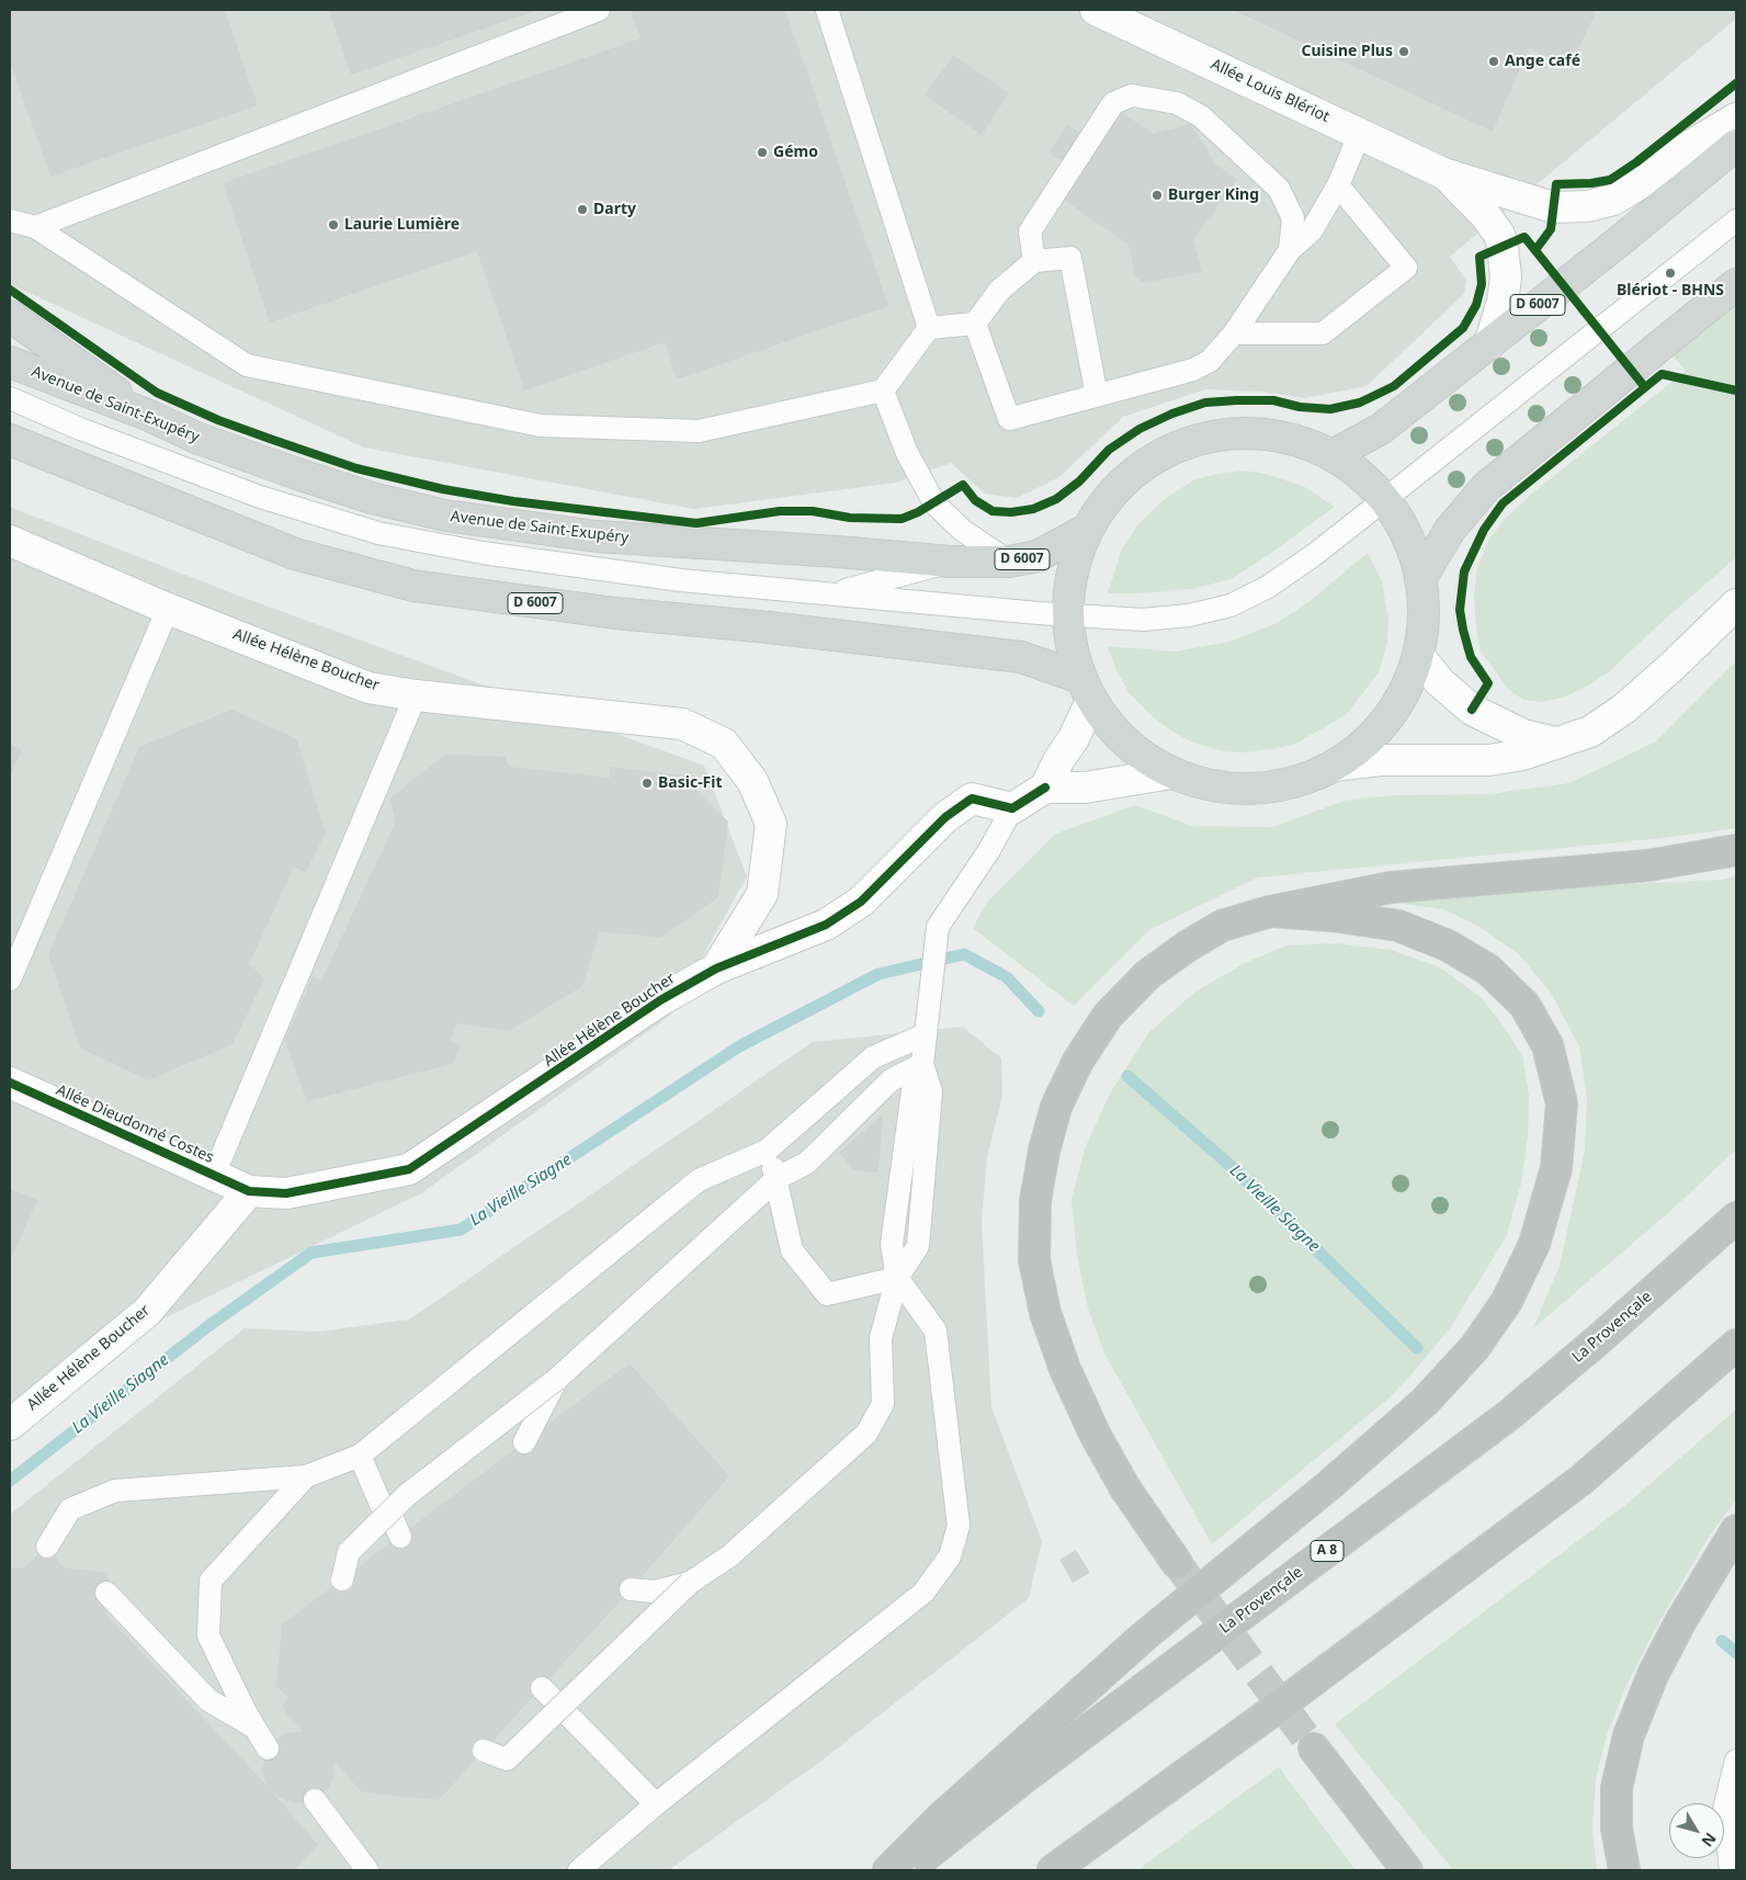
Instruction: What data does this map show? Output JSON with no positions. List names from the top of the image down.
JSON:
{
  "streets": {
    "highway": ["La Provençale", "A 8"],
    "main road": ["D 6007", "Avenue de Saint-Exupéry"],
    "street": ["Allée Louis Blériot", "Allée Hélène Boucher", "Allée Dieudonné Costes"]
  },
  "crossings": [
    ["Allée Hélène Boucher", "Allée Dieudonné Costes"]
  ],
  "water": ["La Vieille Siagne"],
  "places": [
    "Cuisine Plus",
    "Ange café",
    "Gémo",
    "Burger King",
    "Darty",
    "Laurie Lumière",
    "Blériot - BHNS",
    "Basic-Fit"
  ],
  "north": "bottom right"
}
